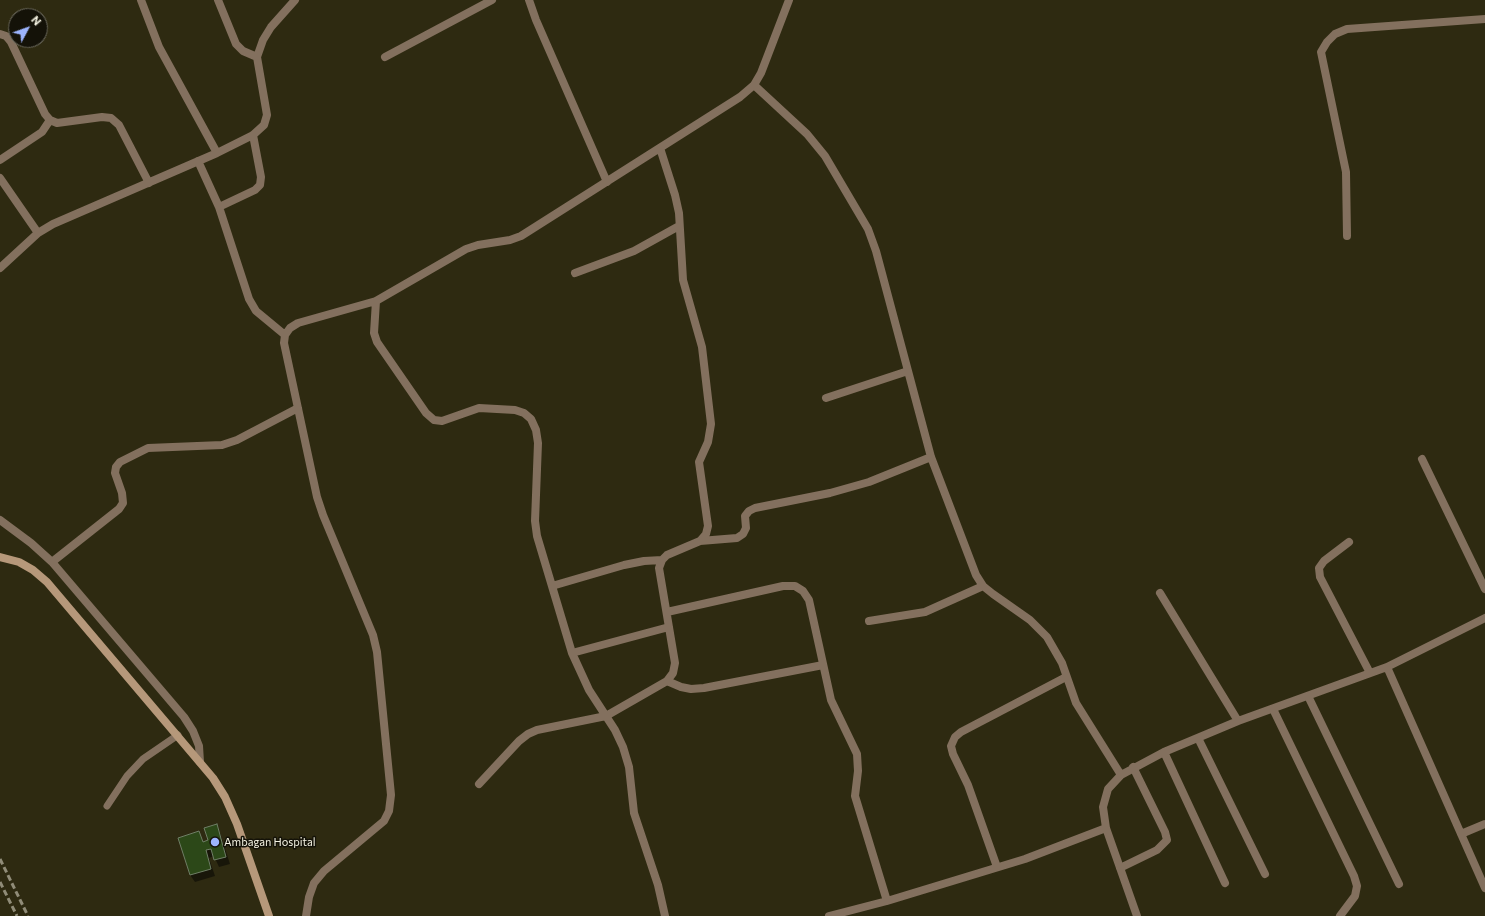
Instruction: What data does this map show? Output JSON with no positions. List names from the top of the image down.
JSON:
{
  "places": ["Ambagan Hospital"],
  "north": "top right"
}
